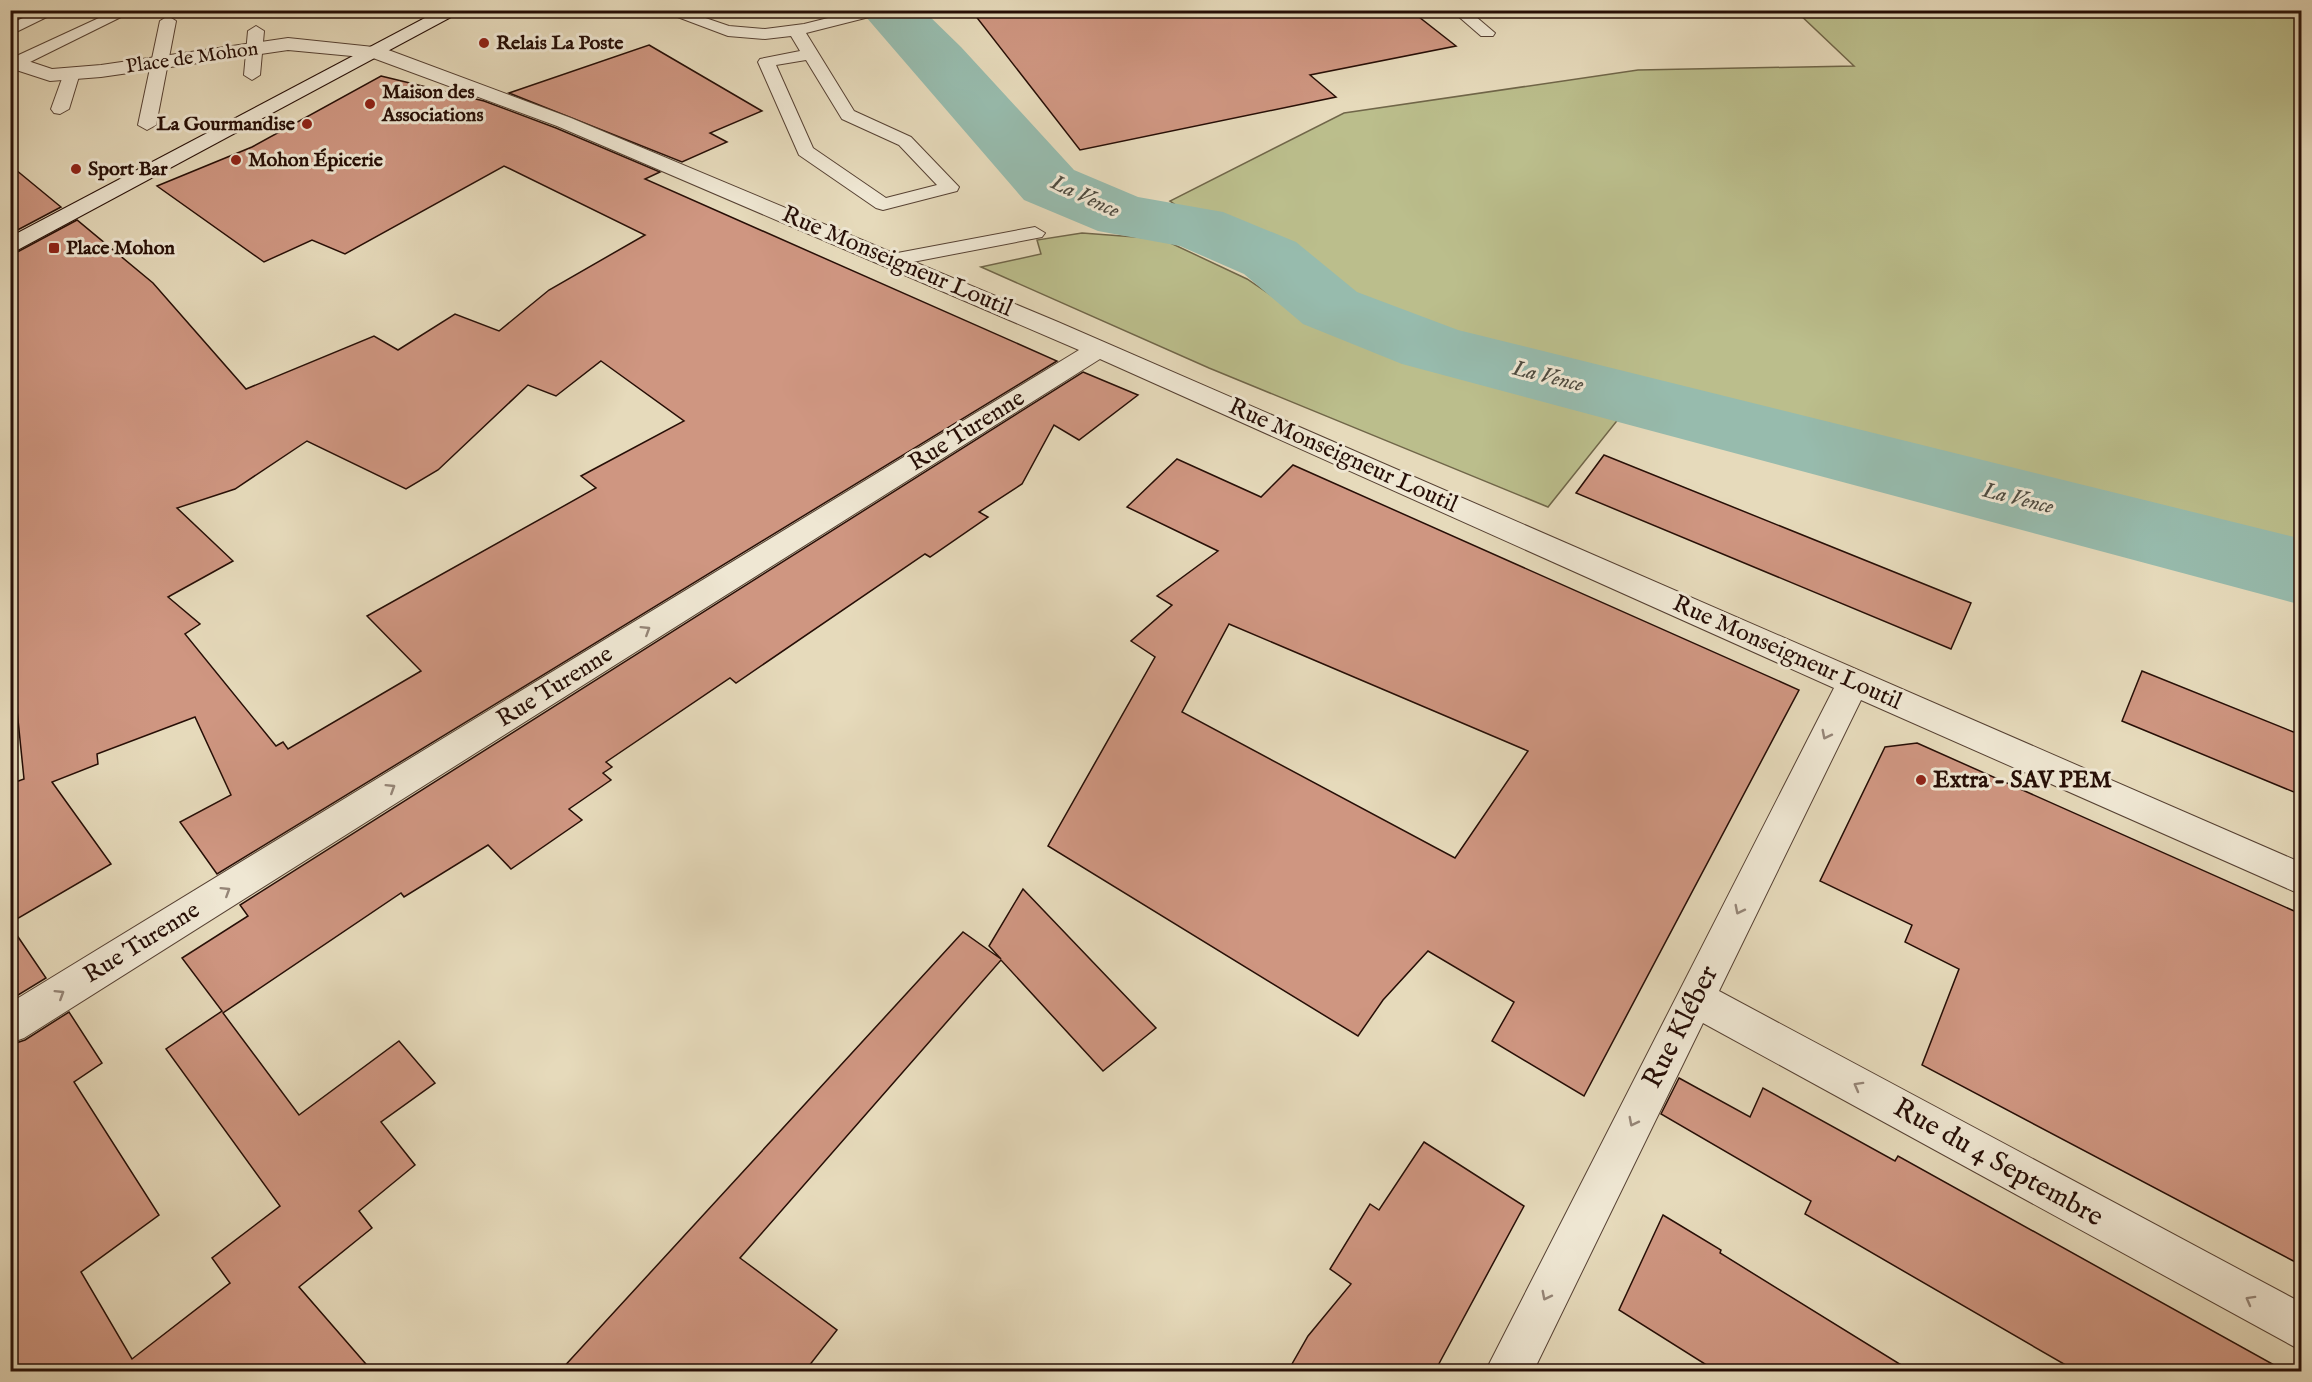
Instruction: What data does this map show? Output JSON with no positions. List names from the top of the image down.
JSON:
{
  "streets": {
    "street": [
      "Place de Mohon",
      "Rue Monseigneur Loutil",
      "Rue Turenne",
      "Rue Kléber",
      "Rue du 4 Septembre"
    ]
  },
  "crossings": [
    ["Place de Mohon", "Rue Monseigneur Loutil"],
    ["Rue Monseigneur Loutil", "Rue Turenne"],
    ["Rue Monseigneur Loutil", "Rue Kléber"],
    ["Rue Kléber", "Rue du 4 Septembre"]
  ],
  "one_way": ["Rue Turenne", "Rue Kléber", "Rue du 4 Septembre"],
  "water": ["La Vence"],
  "places": {
    "other": [
      "Relais La Poste",
      "Maison des Associations",
      "La Gourmandise",
      "Mohon Épicerie",
      "Sport Bar",
      "Extra - SAV PEM"
    ],
    "transit": ["Place Mohon"]
  }
}
